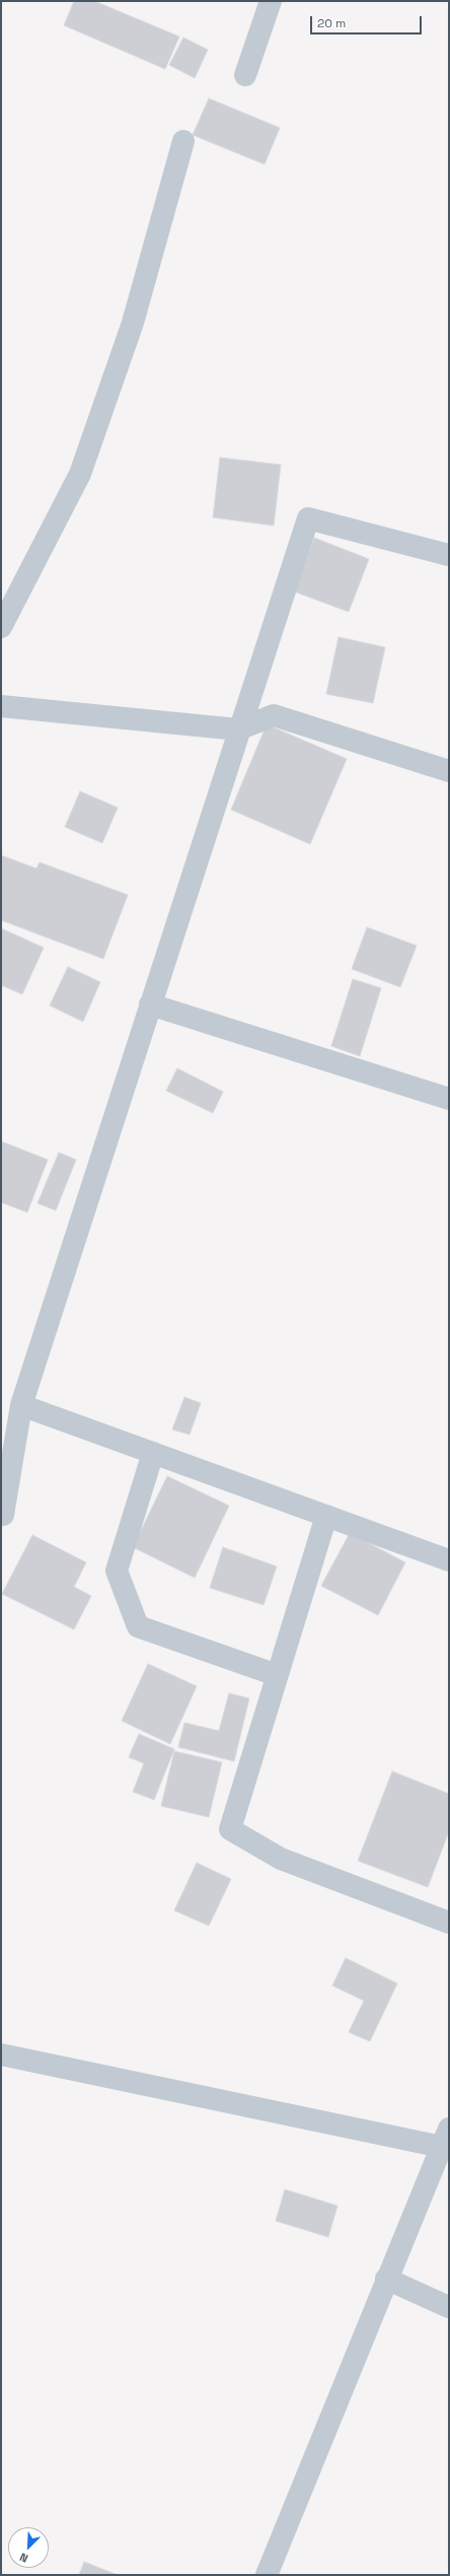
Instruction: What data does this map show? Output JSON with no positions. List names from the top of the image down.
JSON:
{
  "scale_bar": "20 m",
  "north": "bottom left"
}
